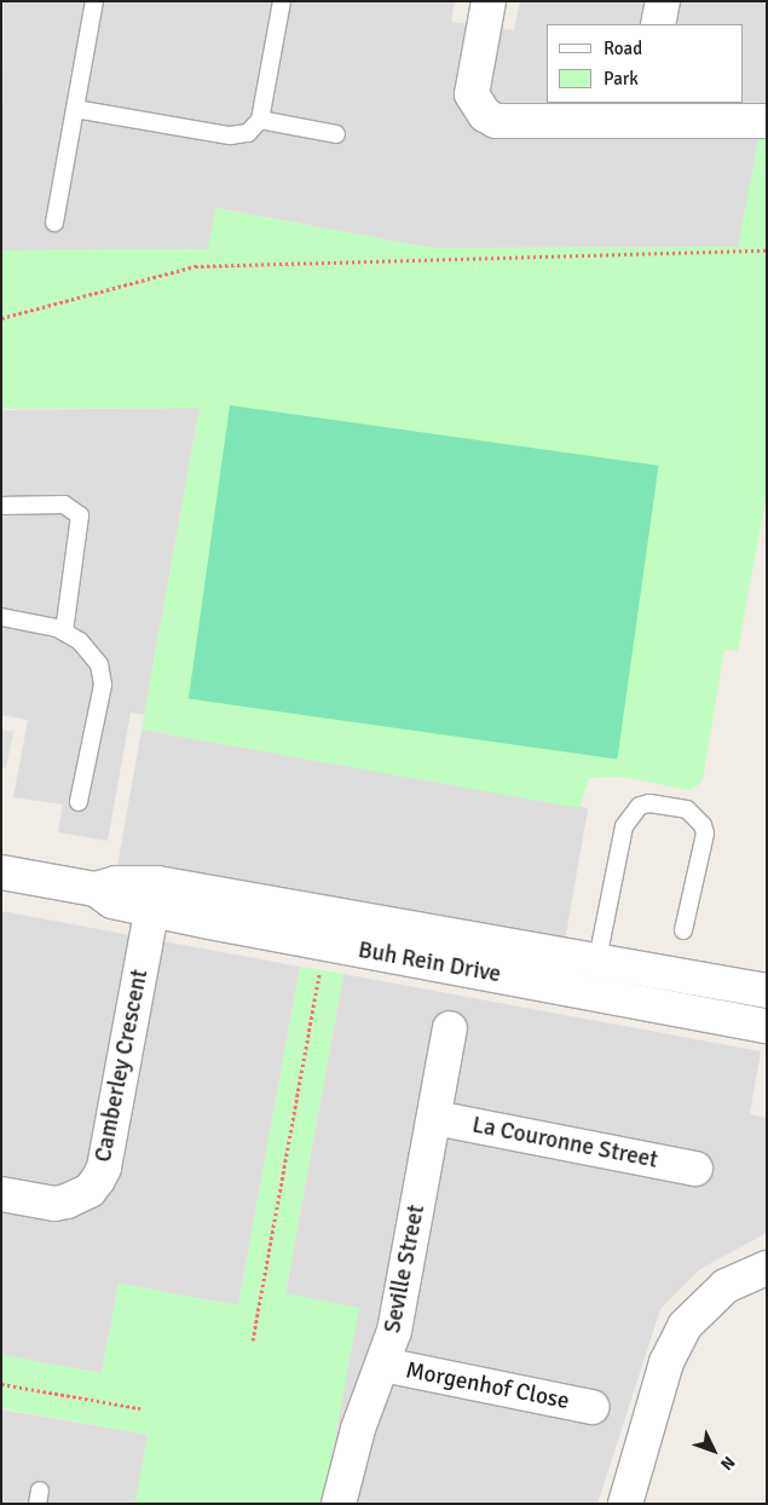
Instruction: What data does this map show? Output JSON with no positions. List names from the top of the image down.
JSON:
{
  "streets": {
    "street": [
      "Buh Rein Drive",
      "Camberley Crescent",
      "La Couronne Street",
      "Seville Street",
      "Morgenhof Close"
    ]
  },
  "crossings": [
    ["Buh Rein Drive", "Camberley Crescent"],
    ["La Couronne Street", "Seville Street"],
    ["Seville Street", "Morgenhof Close"]
  ],
  "legend": ["Road", "Park"],
  "north": "bottom right"
}
